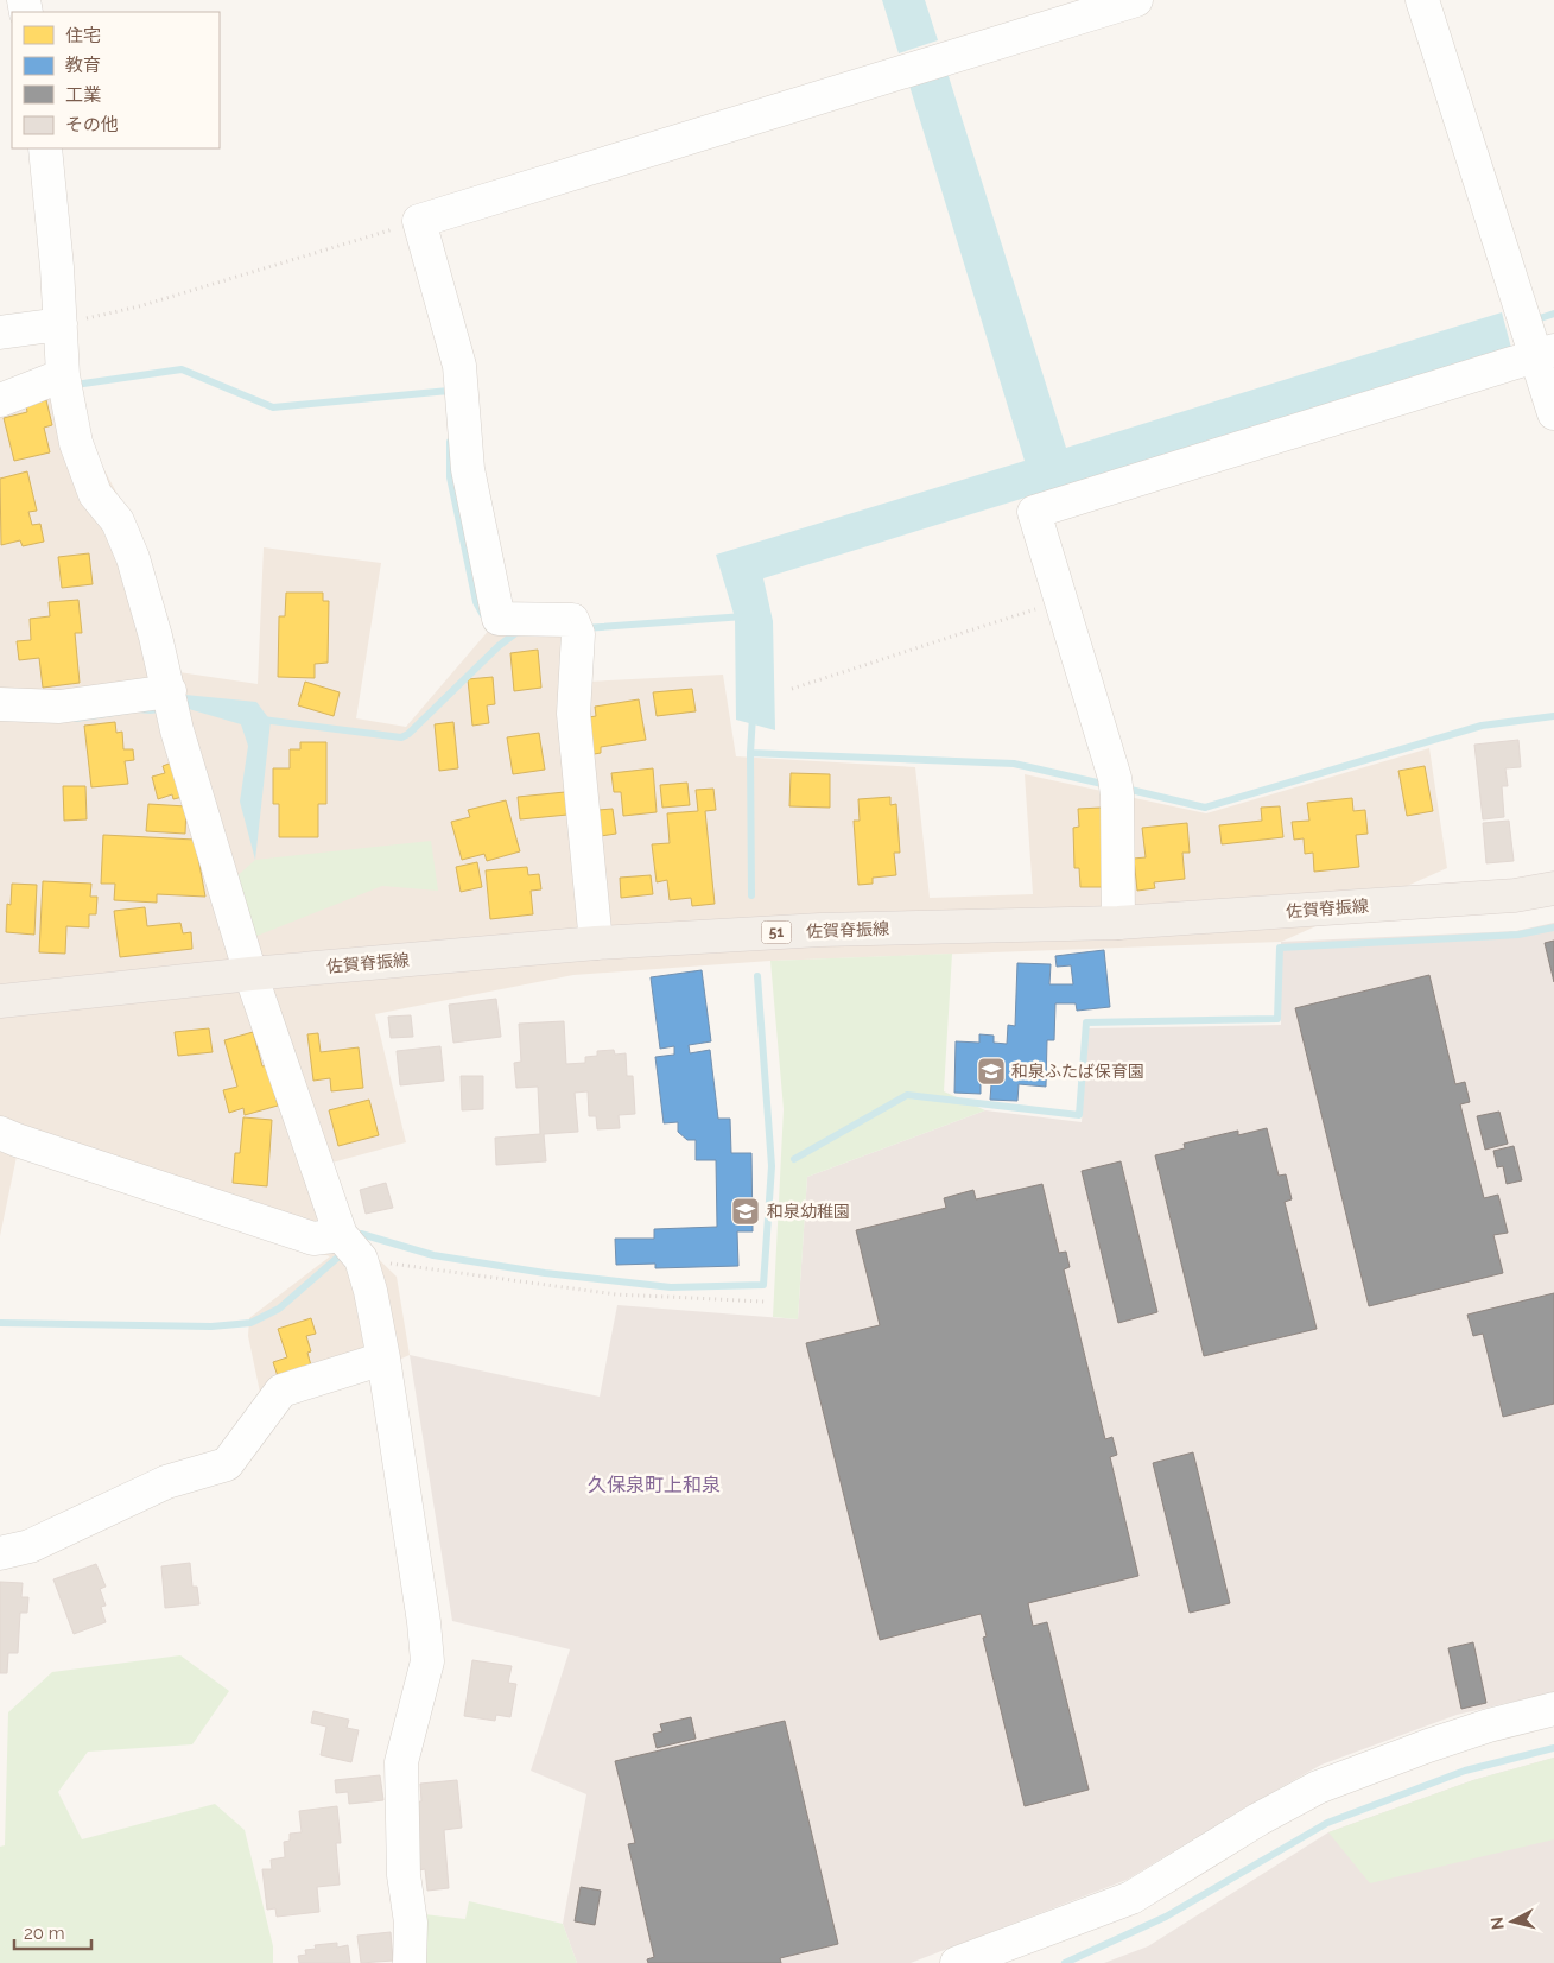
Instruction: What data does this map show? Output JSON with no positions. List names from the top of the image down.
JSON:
{
  "streets": {
    "main road": ["佐賀脊振線", "51"]
  },
  "districts": ["久保泉町上和泉"],
  "places": {
    "school or university": ["和泉ふたば保育園", "和泉幼稚園"]
  },
  "legend": [
    "住宅",
    "教育",
    "工業",
    "その他"
  ],
  "scale_bar": "20 m",
  "north": "left"
}
